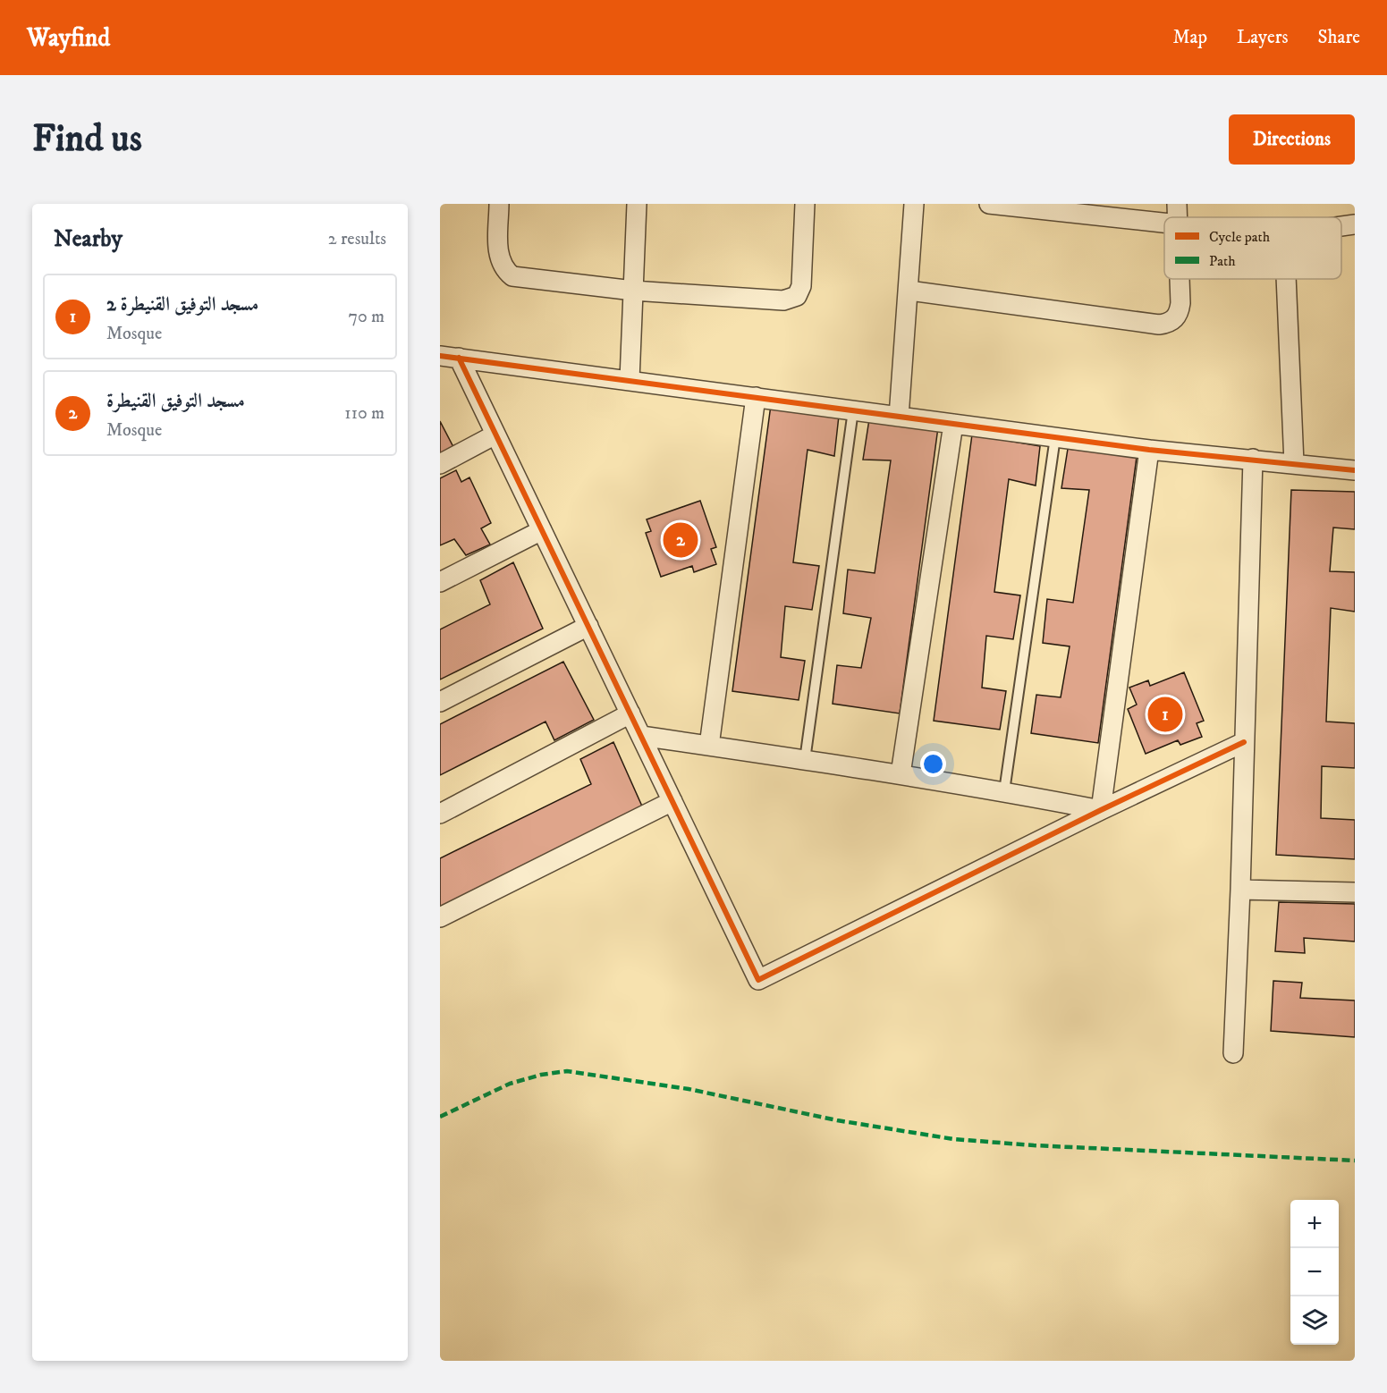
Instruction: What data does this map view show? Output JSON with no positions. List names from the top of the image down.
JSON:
{
  "legend": ["Cycle path", "Path"],
  "page": {
    "header": "Wayfind",
    "nav": ["Map", "Layers", "Share"],
    "buttons": "Directions",
    "title": "Find us",
    "heading": ["Nearby", "2 results"],
    "list": [
      {
        "mark": "1",
        "name": "2 مسجد التوفيق القنيطرة",
        "note": "Mosque",
        "value": "70 m"
      },
      {
        "mark": "2",
        "name": "مسجد التوفيق القنيطرة",
        "note": "Mosque",
        "value": "110 m"
      }
    ],
    "pins": ["2", "1"],
    "map_buttons": ["+", "−"]
  }
}
